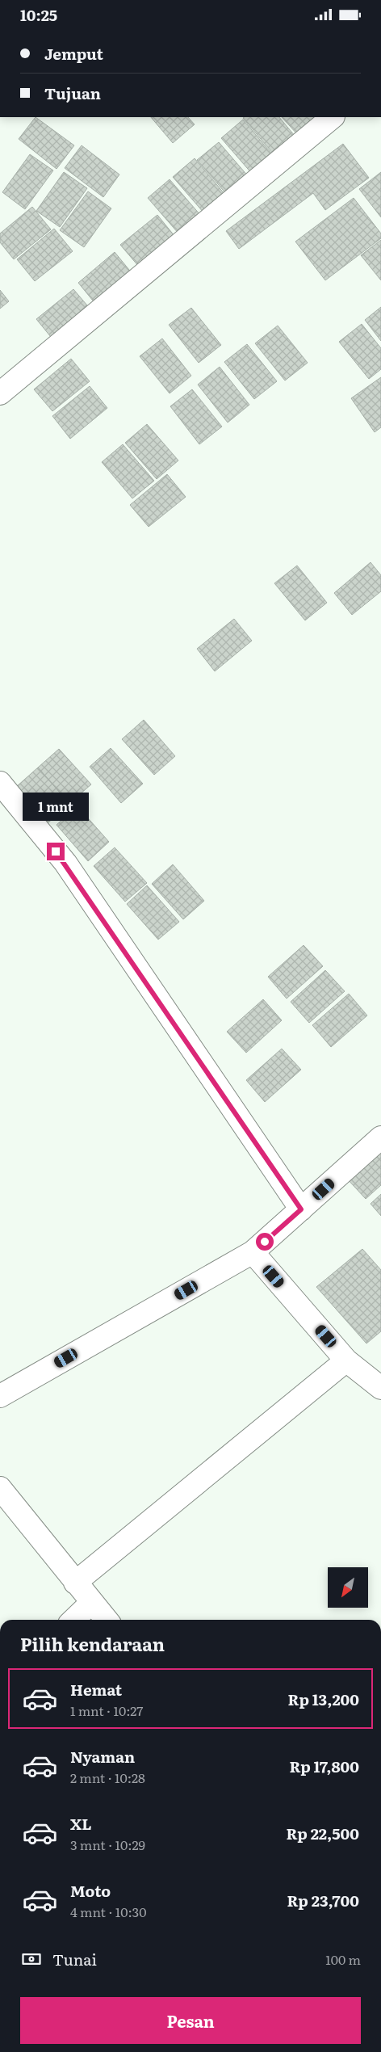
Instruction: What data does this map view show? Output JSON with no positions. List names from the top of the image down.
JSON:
{
  "north": "bottom left",
  "page": {
    "status": "10:25",
    "banner": ["Jemput", "Tujuan"],
    "bubble": "1 mnt",
    "heading": "Pilih kendaraan",
    "list": [
      {
        "name": "Hemat",
        "note": "1 mnt · 10:27",
        "value": "Rp 13,200"
      },
      {
        "name": "Nyaman",
        "note": "2 mnt · 10:28",
        "value": "Rp 17,800"
      },
      {
        "name": "XL",
        "note": "3 mnt · 10:29",
        "value": "Rp 22,500"
      },
      {
        "name": "Moto",
        "note": "4 mnt · 10:30",
        "value": "Rp 23,700"
      }
    ],
    "pay": ["Tunai", "100 m"],
    "buttons": "Pesan"
  }
}
